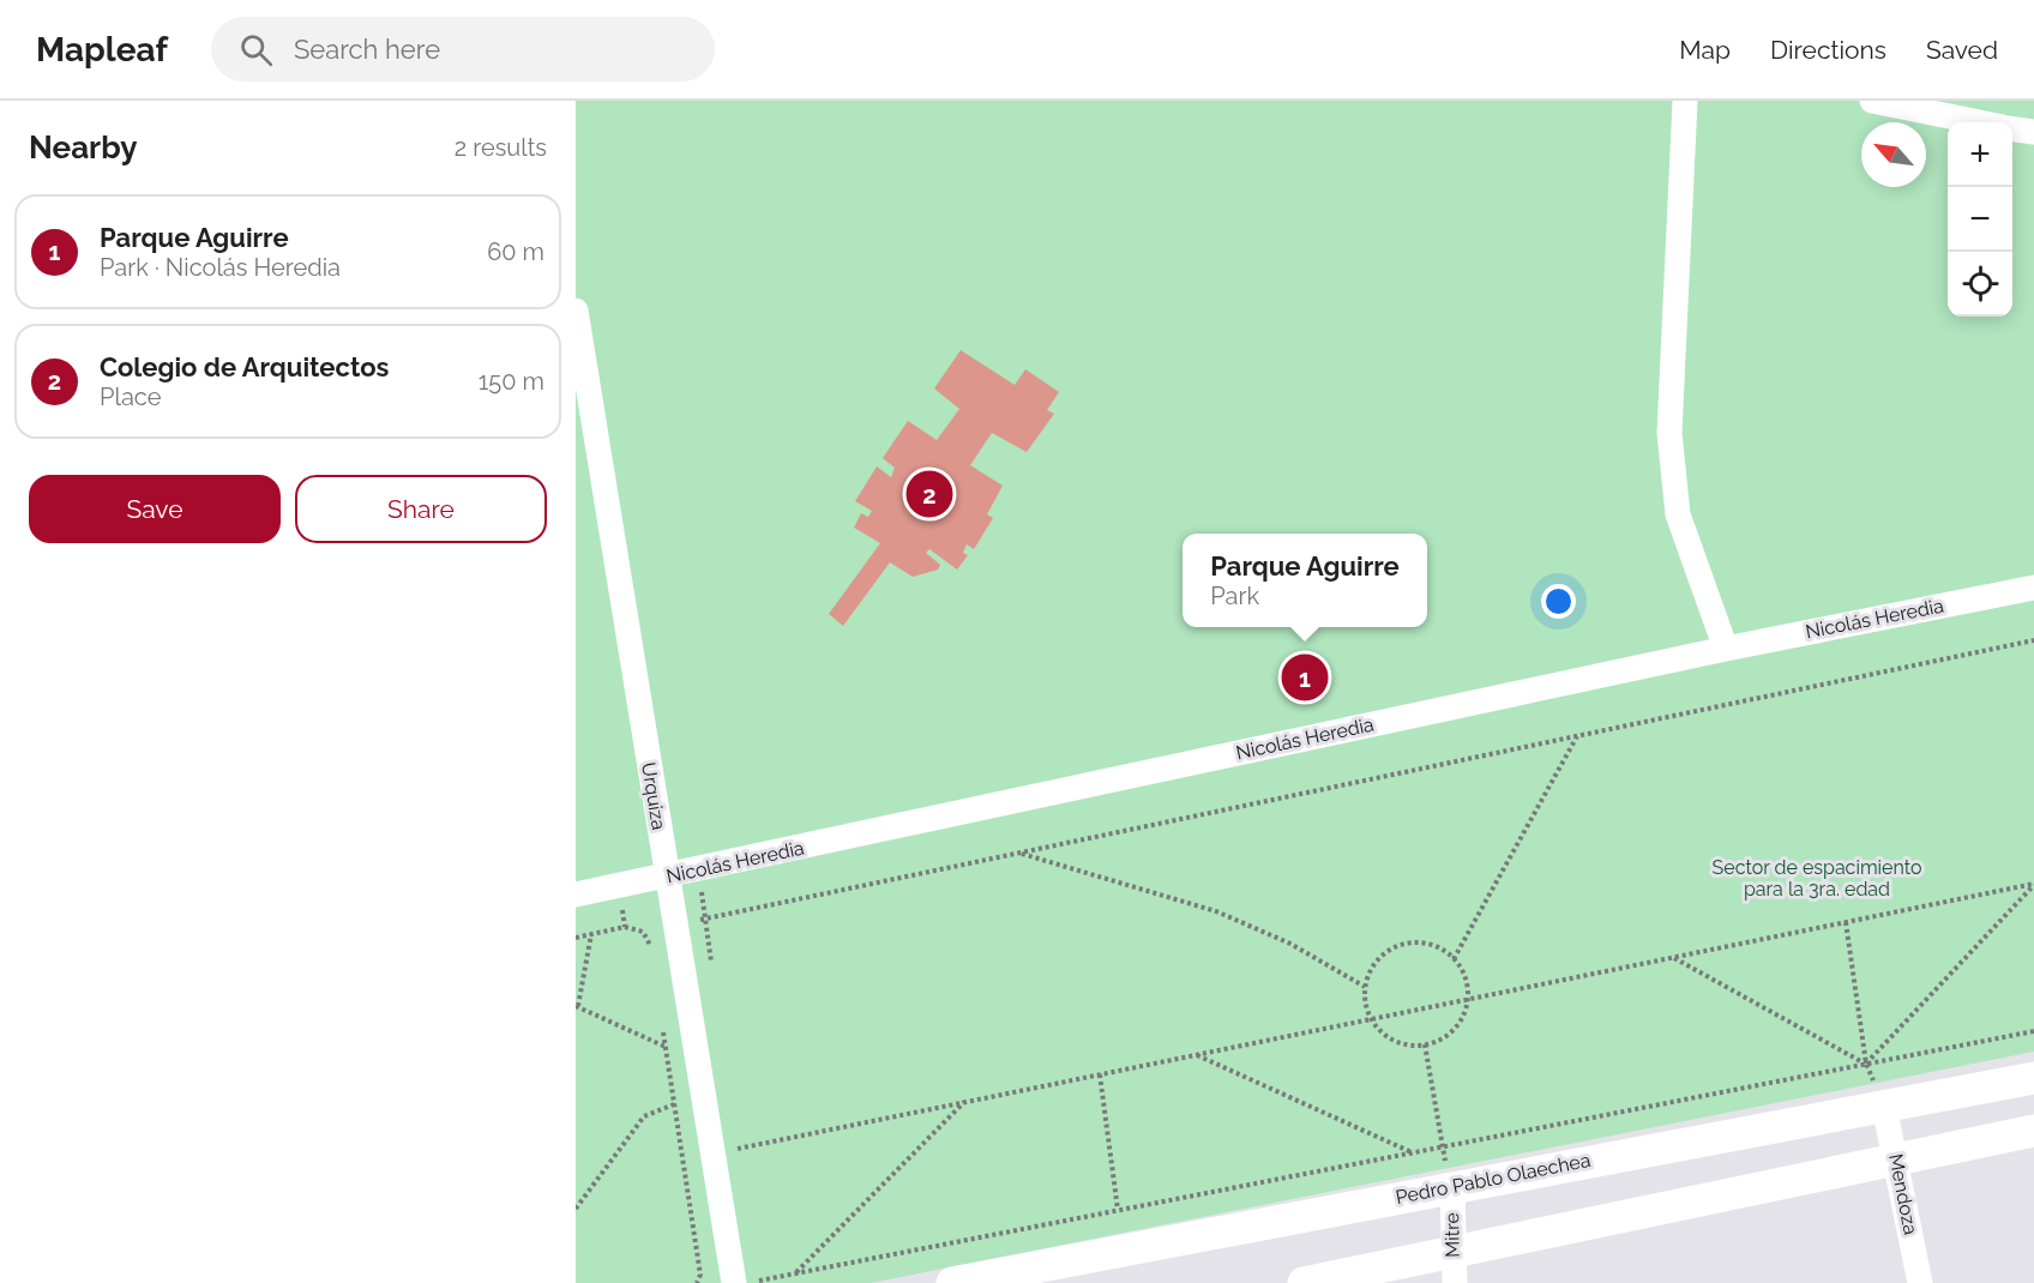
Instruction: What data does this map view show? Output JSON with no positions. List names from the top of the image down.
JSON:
{
  "streets": {
    "street": [
      "Nicolás Heredia",
      "Urquiza",
      "Pedro Pablo Olaechea",
      "Mendoza",
      "Mitre"
    ]
  },
  "crossings": [
    ["Nicolás Heredia", "Urquiza"],
    ["Pedro Pablo Olaechea", "Mendoza"],
    ["Pedro Pablo Olaechea", "Mitre"]
  ],
  "parks": ["Sector de espacimiento para la 3ra. edad"],
  "north": "top left",
  "page": {
    "header": "Mapleaf",
    "search": "Search here",
    "nav": ["Map", "Directions", "Saved"],
    "heading": ["Nearby", "2 results"],
    "map_buttons": ["+", "−"],
    "list": [
      {
        "mark": "1",
        "name": "Parque Aguirre",
        "note": "Park · Nicolás Heredia",
        "value": "60 m"
      },
      {
        "mark": "2",
        "name": "Colegio de Arquitectos",
        "note": "Place",
        "value": "150 m"
      }
    ],
    "buttons": ["Save", "Share"],
    "pins": ["2", "1"],
    "popup": ["Parque Aguirre", "Park"]
  }
}
